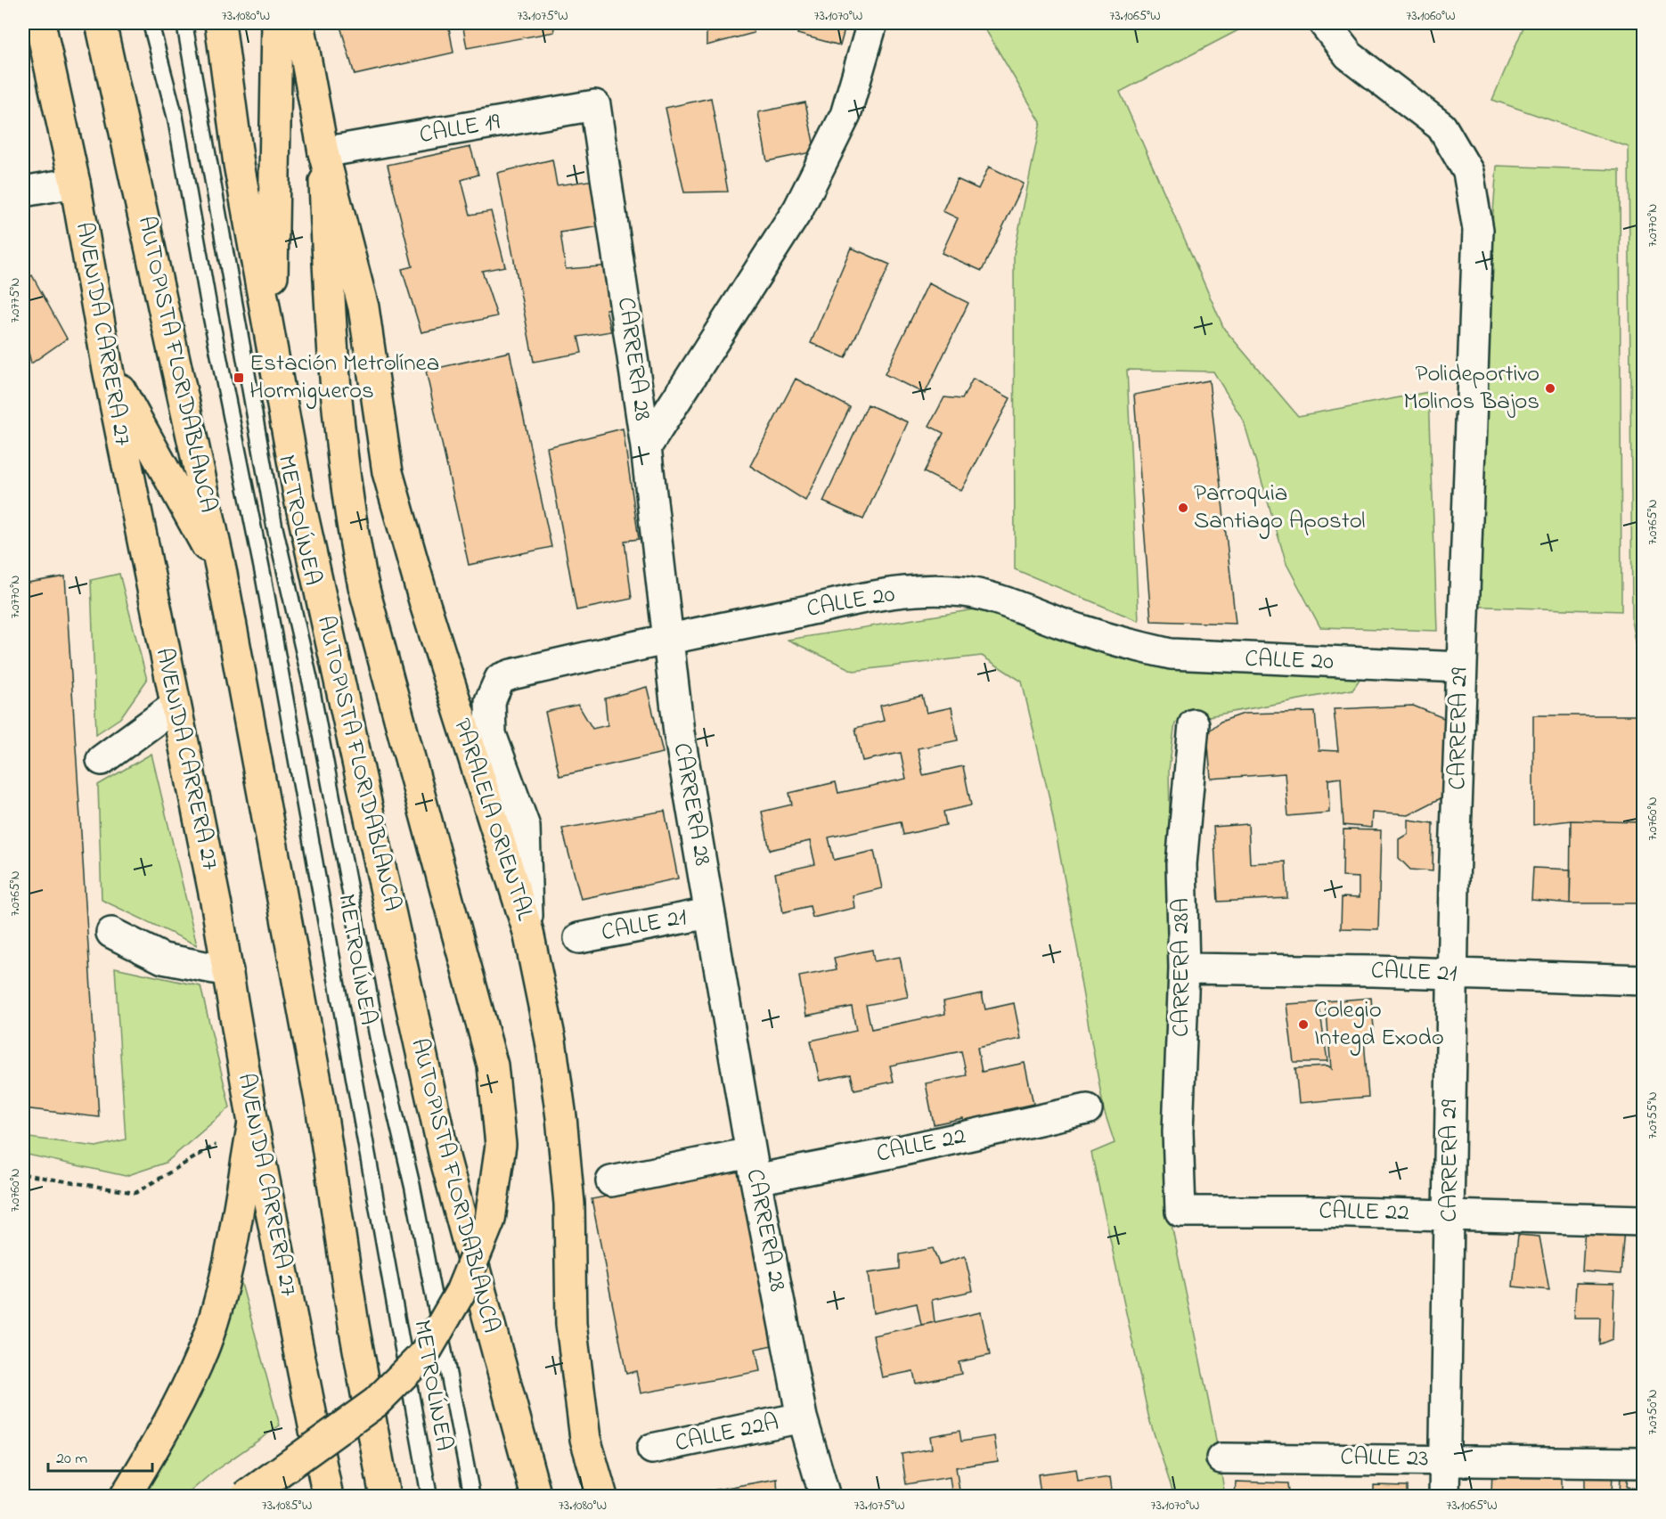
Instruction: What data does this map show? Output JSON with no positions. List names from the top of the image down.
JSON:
{
  "streets": {
    "main road": ["AVENIDA CARRERA 27", "AUTOPISTA FLORIDABLANCA", "PARALELA ORIENTAL"],
    "street": [
      "CALLE 19",
      "CARRERA 28",
      "CALLE 20",
      "CARRERA 29",
      "CALLE 21",
      "CARRERA 28A",
      "CALLE 22",
      "CALLE 22A",
      "CALLE 23"
    ],
    "lane": ["METROLÍNEA"]
  },
  "crossings": [
    ["CALLE 19", "CARRERA 28"],
    ["CALLE 19", "PARALELA ORIENTAL"],
    ["CARRERA 28", "CALLE 20"],
    ["CARRERA 28", "CALLE 21"],
    ["CARRERA 28", "CALLE 22"],
    ["CARRERA 28", "CALLE 22A"],
    ["CALLE 20", "CARRERA 29"],
    ["CALLE 20", "PARALELA ORIENTAL"],
    ["CARRERA 29", "CALLE 21"],
    ["CARRERA 29", "CALLE 22"],
    ["CARRERA 29", "CALLE 23"],
    ["CALLE 21", "CARRERA 28A"],
    ["CARRERA 28A", "CALLE 22"]
  ],
  "places": {
    "transit": ["Estación Metrolínea Hormigueros"],
    "other": ["Polideportivo Molinos Bajos", "Parroquia Santiago Apostol", "Colegio Integd Exodo"]
  },
  "scale_bar": "20 m",
  "coordinates": [
    "73.1080°W",
    "73.1075°W",
    "73.1070°W",
    "73.1065°W",
    "73.1060°W",
    "7.0770°N",
    "7.0775°N",
    "7.0765°N",
    "7.0760°N",
    "7.0755°N",
    "7.0750°N",
    "73.1085°W"
  ]
}
